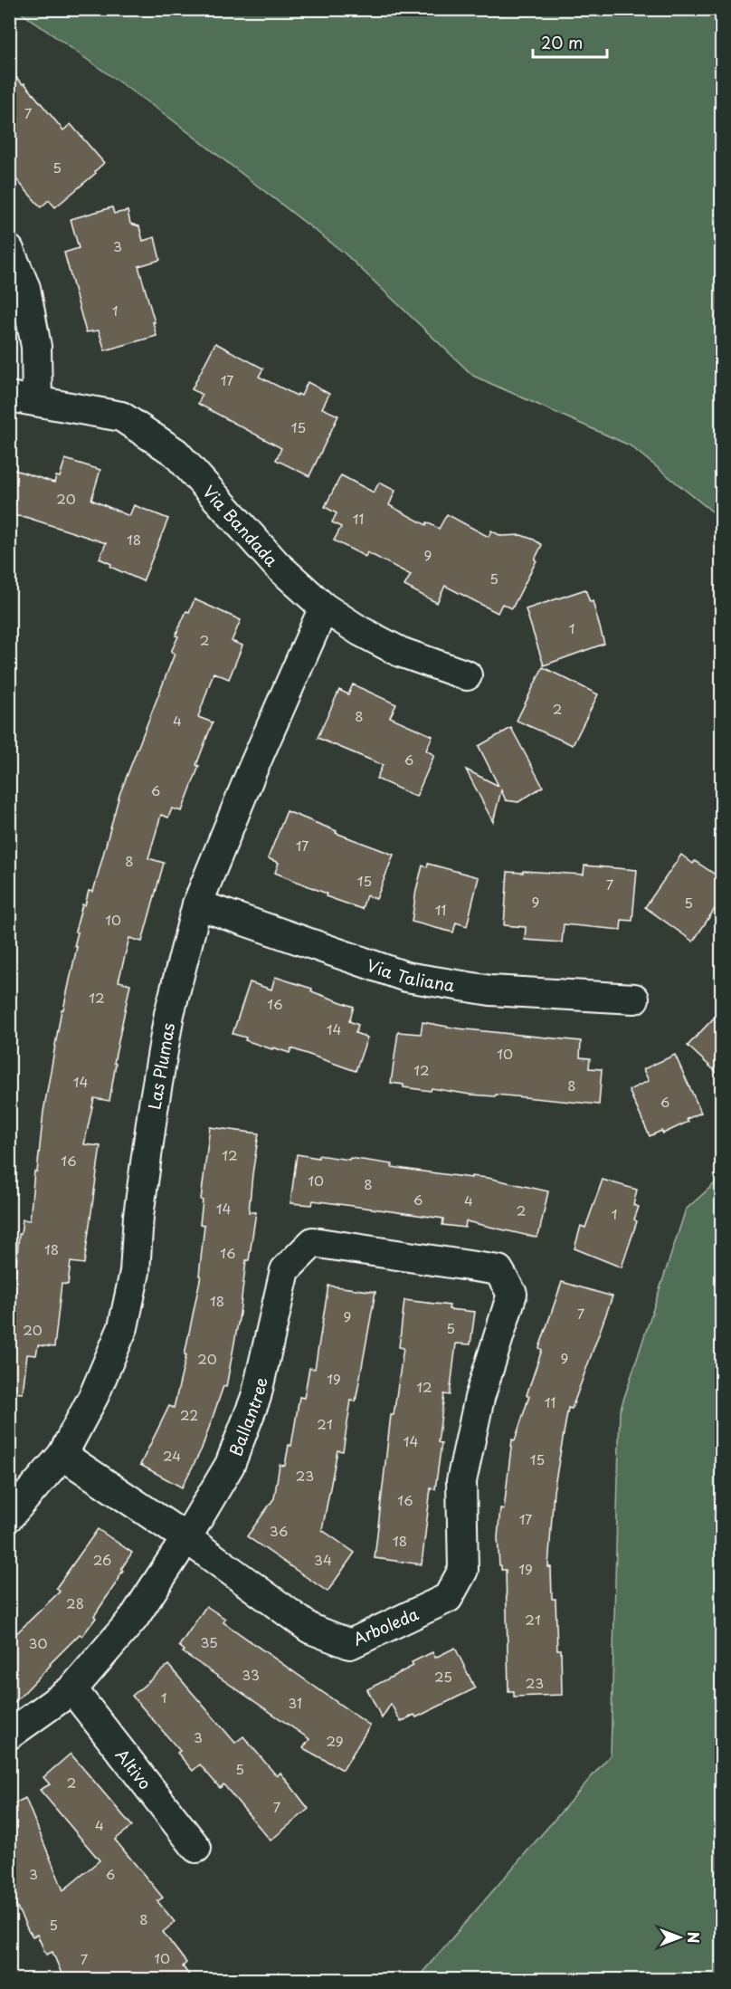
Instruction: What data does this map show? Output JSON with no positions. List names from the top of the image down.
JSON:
{
  "streets": {
    "street": [
      "Via Bandada",
      "Via Taliana",
      "Las Plumas",
      "Ballantree",
      "Arboleda",
      "Altivo"
    ]
  },
  "crossings": [
    ["Via Bandada", "Las Plumas"],
    ["Via Taliana", "Las Plumas"],
    ["Las Plumas", "Arboleda"],
    ["Ballantree", "Arboleda"],
    ["Ballantree", "Altivo"]
  ],
  "house_numbers": [
    "7",
    "5",
    "3",
    "1",
    "17",
    "15",
    "20",
    "11",
    "18",
    "9",
    "5",
    "1",
    "2",
    "2",
    "8",
    "4",
    "6",
    "6",
    "17",
    "8",
    "15",
    "7",
    "9",
    "5",
    "11",
    "10",
    "12",
    "16",
    "14",
    "10",
    "12",
    "14",
    "8",
    "6",
    "12",
    "16",
    "10",
    "8",
    "6",
    "4",
    "14",
    "2",
    "1",
    "18",
    "16",
    "18",
    "7",
    "9",
    "5",
    "20",
    "9",
    "20",
    "19",
    "12",
    "11",
    "22",
    "21",
    "14",
    "24",
    "15",
    "23",
    "16",
    "17",
    "36",
    "18",
    "26",
    "34",
    "19",
    "28",
    "21",
    "35",
    "30",
    "33",
    "25",
    "23",
    "1",
    "31",
    "3",
    "29",
    "5",
    "2",
    "7",
    "4",
    "3",
    "6",
    "8",
    "5",
    "10",
    "7"
  ],
  "scale_bar": "20 m",
  "north": "right"
}
